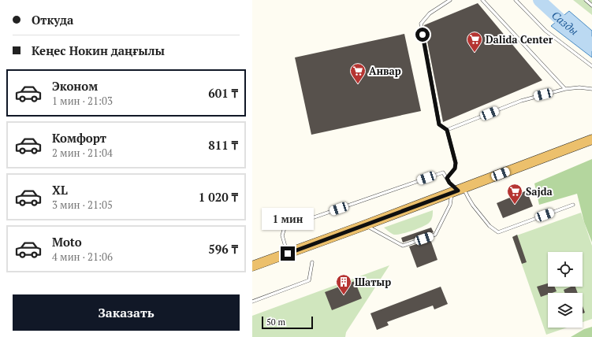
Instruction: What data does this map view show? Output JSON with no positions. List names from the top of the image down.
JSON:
{
  "water": ["Сазды"],
  "places": {
    "supermarket": ["Dalida Center", "Анвар", "Sajda"],
    "building": ["Шатыр"]
  },
  "scale_bar": "50 m",
  "page": {
    "banner": ["Откуда", "Кеңес Нокин даңғылы"],
    "list": [
      {
        "name": "Эконом",
        "note": "1 мин · 21:03",
        "value": "601 ₸"
      },
      {
        "name": "Комфорт",
        "note": "2 мин · 21:04",
        "value": "811 ₸"
      },
      {
        "name": "XL",
        "note": "3 мин · 21:05",
        "value": "1 020 ₸"
      },
      {
        "name": "Moto",
        "note": "4 мин · 21:06",
        "value": "596 ₸"
      }
    ],
    "bubble": "1 мин",
    "buttons": "Заказать",
    "scale": "50 m"
  }
}
